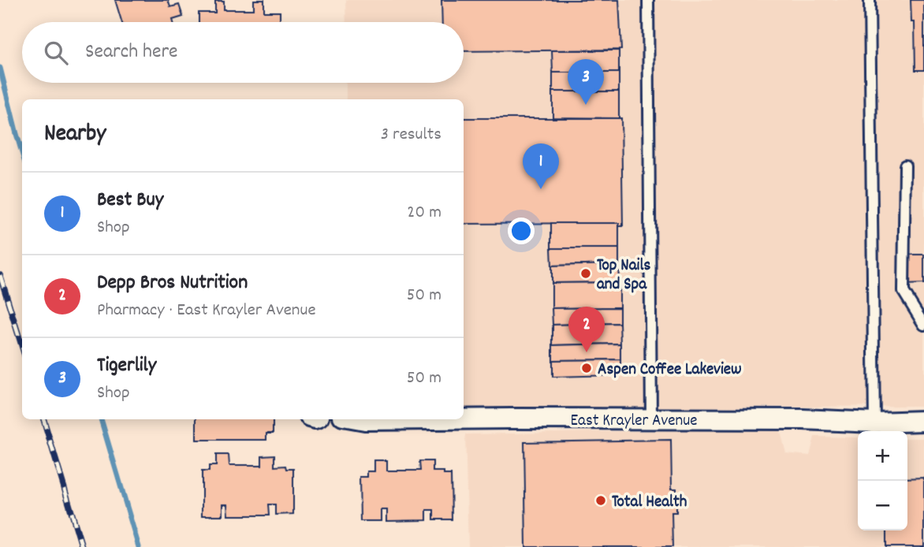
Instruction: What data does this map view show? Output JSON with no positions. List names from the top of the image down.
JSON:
{
  "streets": {
    "street": ["East Krayler Avenue"]
  },
  "places": ["Top Nails and Spa", "Aspen Coffee Lakeview", "Total Health"],
  "page": {
    "search": "Search here",
    "pins": ["3", "1", "2"],
    "heading": ["Nearby", "3 results"],
    "list": [
      {
        "mark": "1",
        "name": "Best Buy",
        "note": "Shop",
        "value": "20 m"
      },
      {
        "mark": "2",
        "name": "Depp Bros Nutrition",
        "note": "Pharmacy · East Krayler Avenue",
        "value": "50 m"
      },
      {
        "mark": "3",
        "name": "Tigerlily",
        "note": "Shop",
        "value": "50 m"
      }
    ],
    "map_buttons": ["+", "−"]
  }
}
